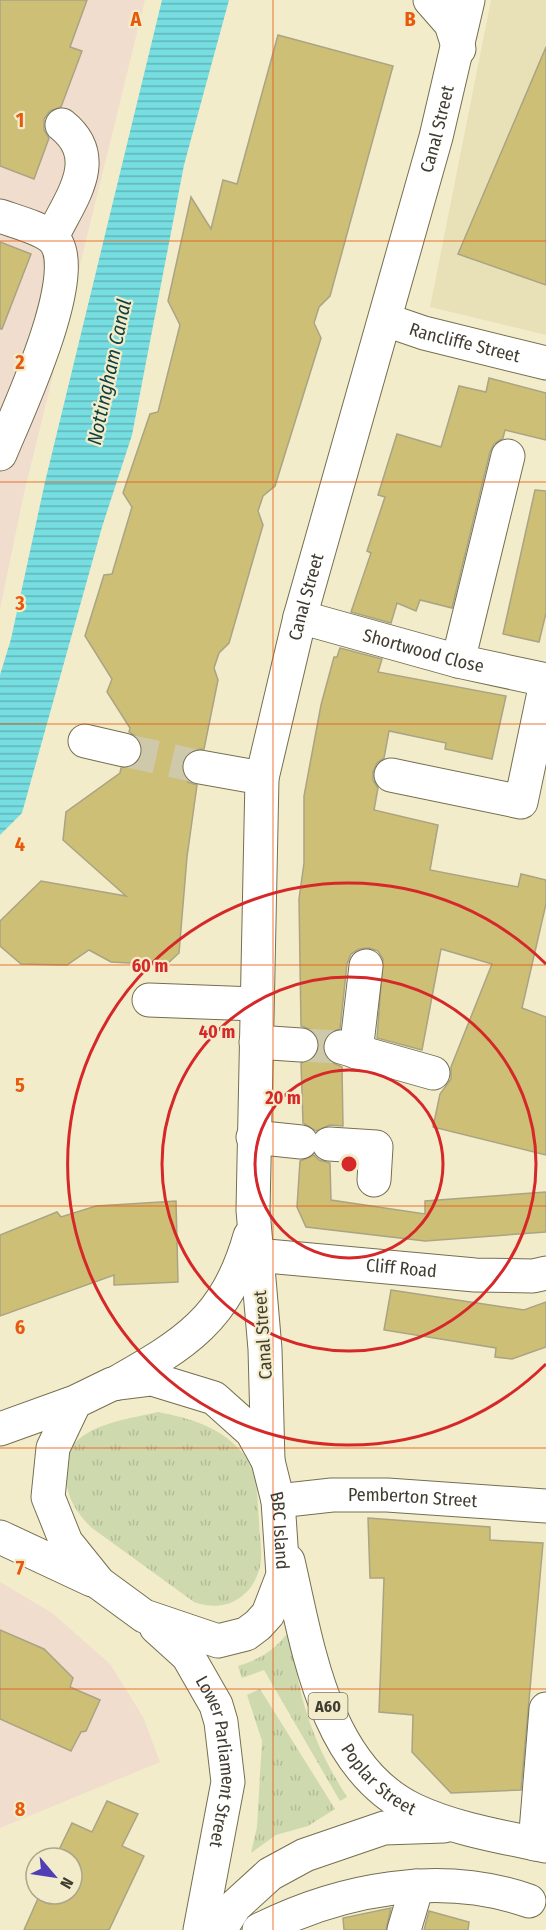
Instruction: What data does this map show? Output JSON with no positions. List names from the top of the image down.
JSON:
{
  "streets": {
    "main road": [
      "Canal Street",
      "Rancliffe Street",
      "Shortwood Close",
      "Cliff Road",
      "Pemberton Street",
      "BBC Island",
      "A60",
      "Lower Parliament Street",
      "Poplar Street"
    ]
  },
  "crossings": [
    ["Canal Street", "Rancliffe Street"],
    ["Canal Street", "Shortwood Close"],
    ["Canal Street", "Cliff Road"],
    ["Canal Street", "BBC Island"],
    ["Pemberton Street", "BBC Island"],
    ["Pemberton Street", "Poplar Street"],
    ["BBC Island", "A60"],
    ["BBC Island", "Lower Parliament Street"],
    ["BBC Island", "Poplar Street"]
  ],
  "water": ["Nottingham Canal"],
  "north": "bottom right",
  "grid": {
    "columns": ["A", "B"],
    "rows": [
      "1",
      "2",
      "3",
      "4",
      "5",
      "6",
      "7",
      "8"
    ]
  },
  "rings": ["60 m", "40 m", "20 m"]
}
